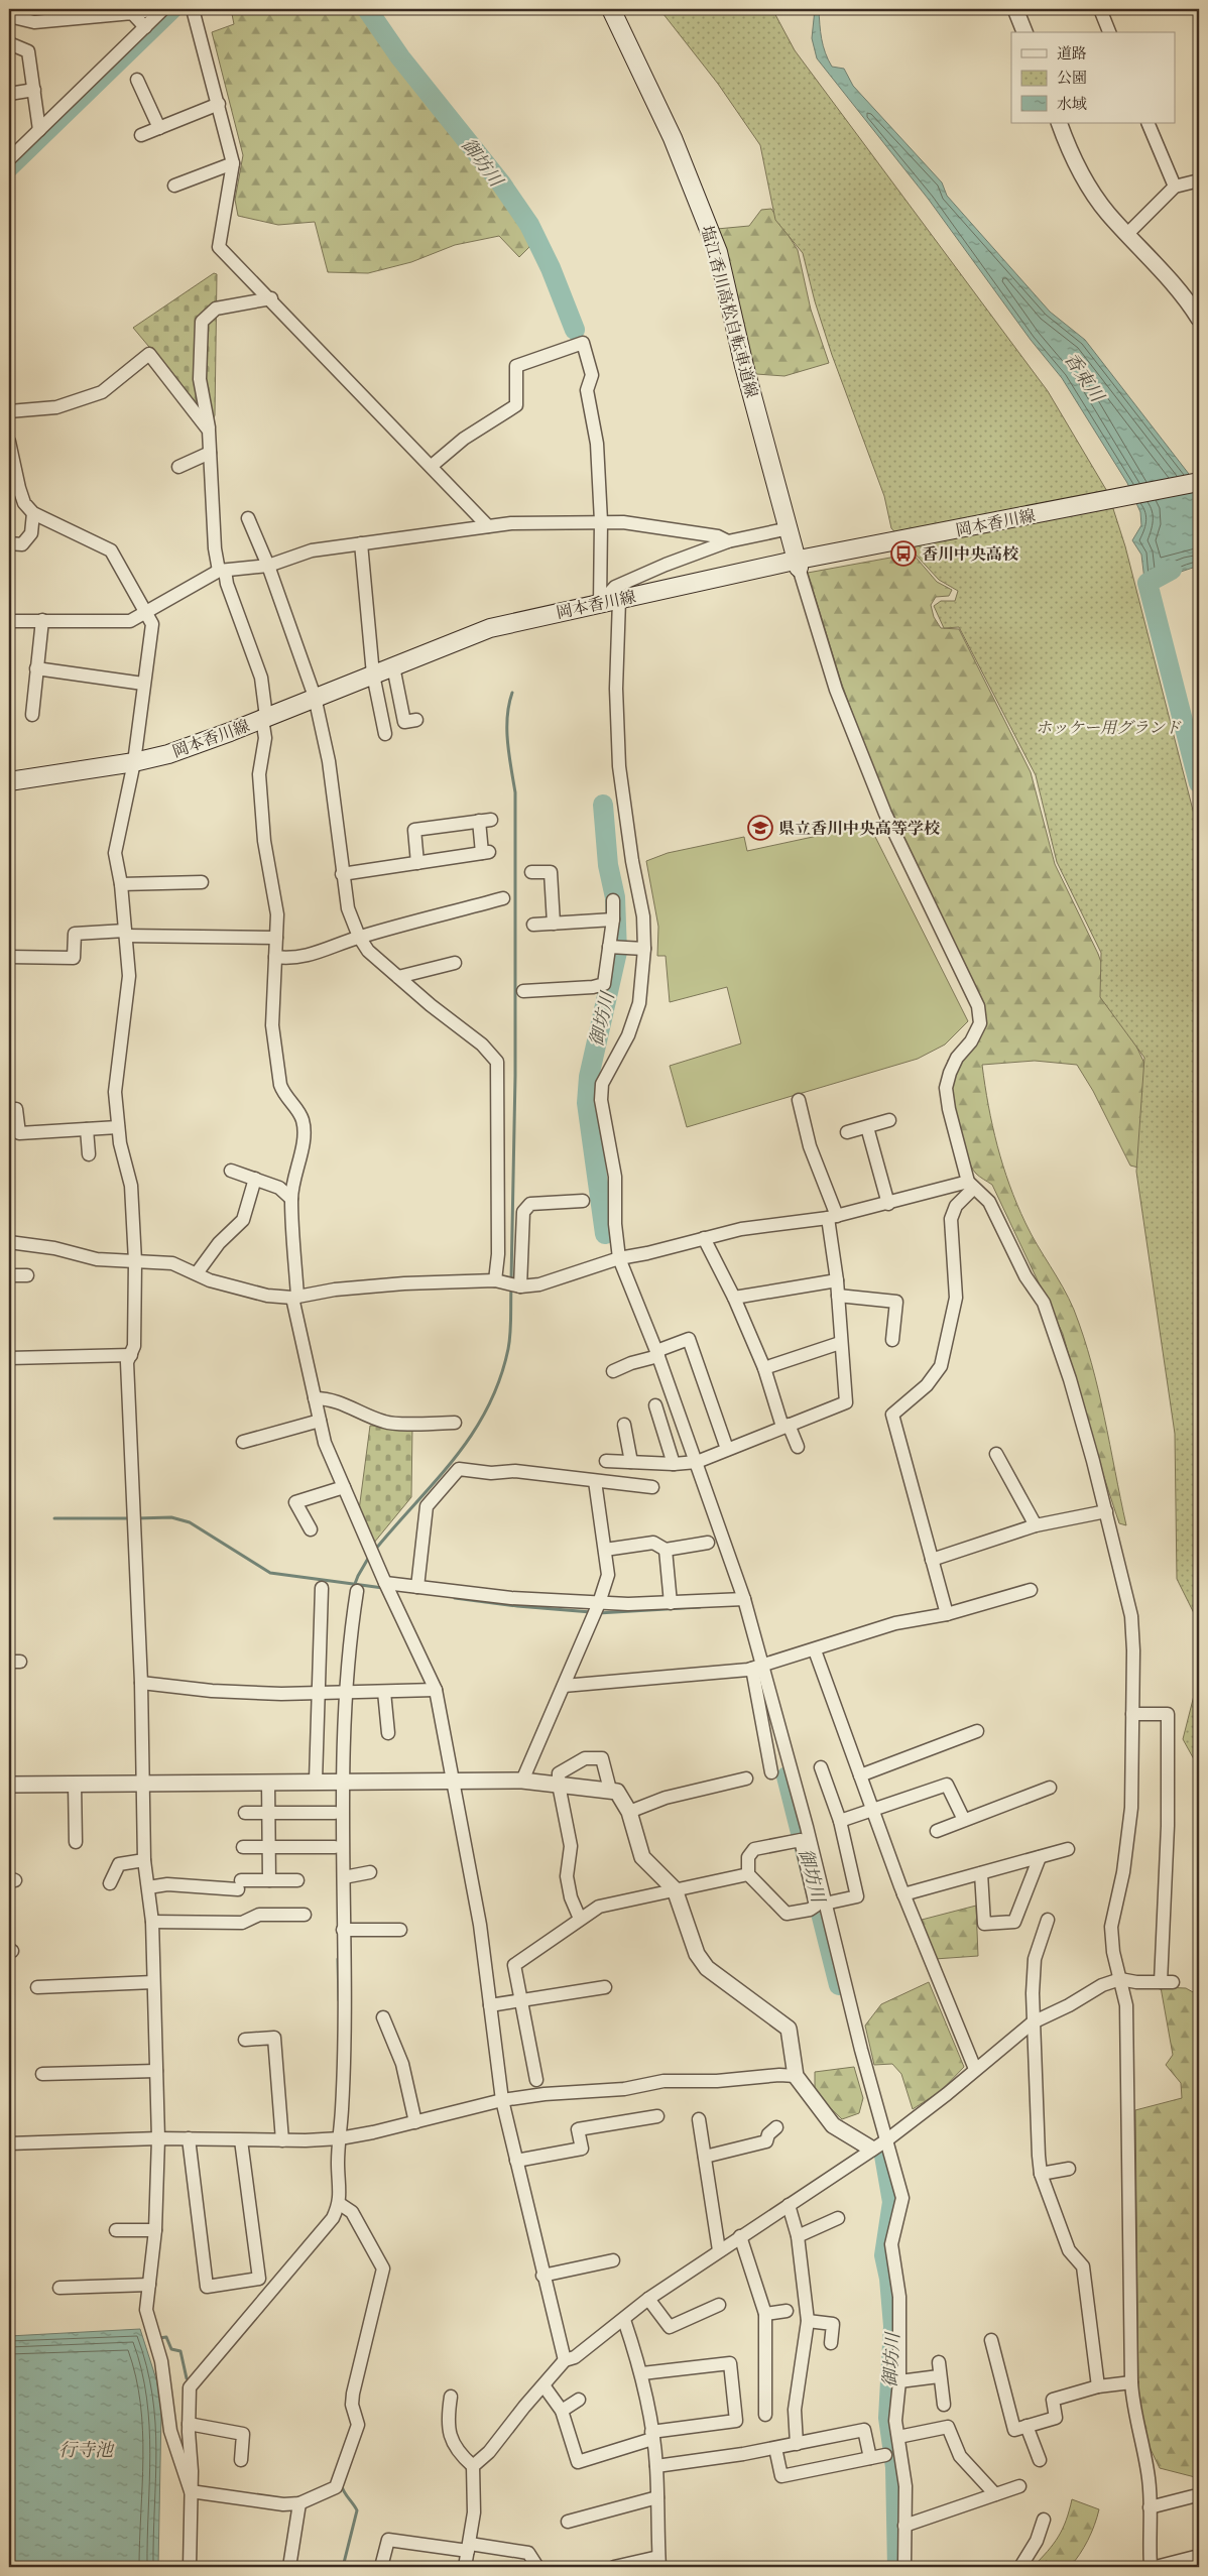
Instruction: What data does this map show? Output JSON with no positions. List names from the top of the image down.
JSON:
{
  "streets": {
    "main road": ["塩江香川高松自転車道線", "岡本香川線"]
  },
  "crossings": [
    ["塩江香川高松自転車道線", "岡本香川線"]
  ],
  "water": ["御坊川", "香東川", "行寺池"],
  "parks": ["ホッケー用グランド"],
  "places": {
    "bus stop": ["香川中央高校"],
    "school or university": ["県立香川中央高等学校"]
  },
  "legend": ["道路", "公園", "水域"]
}
